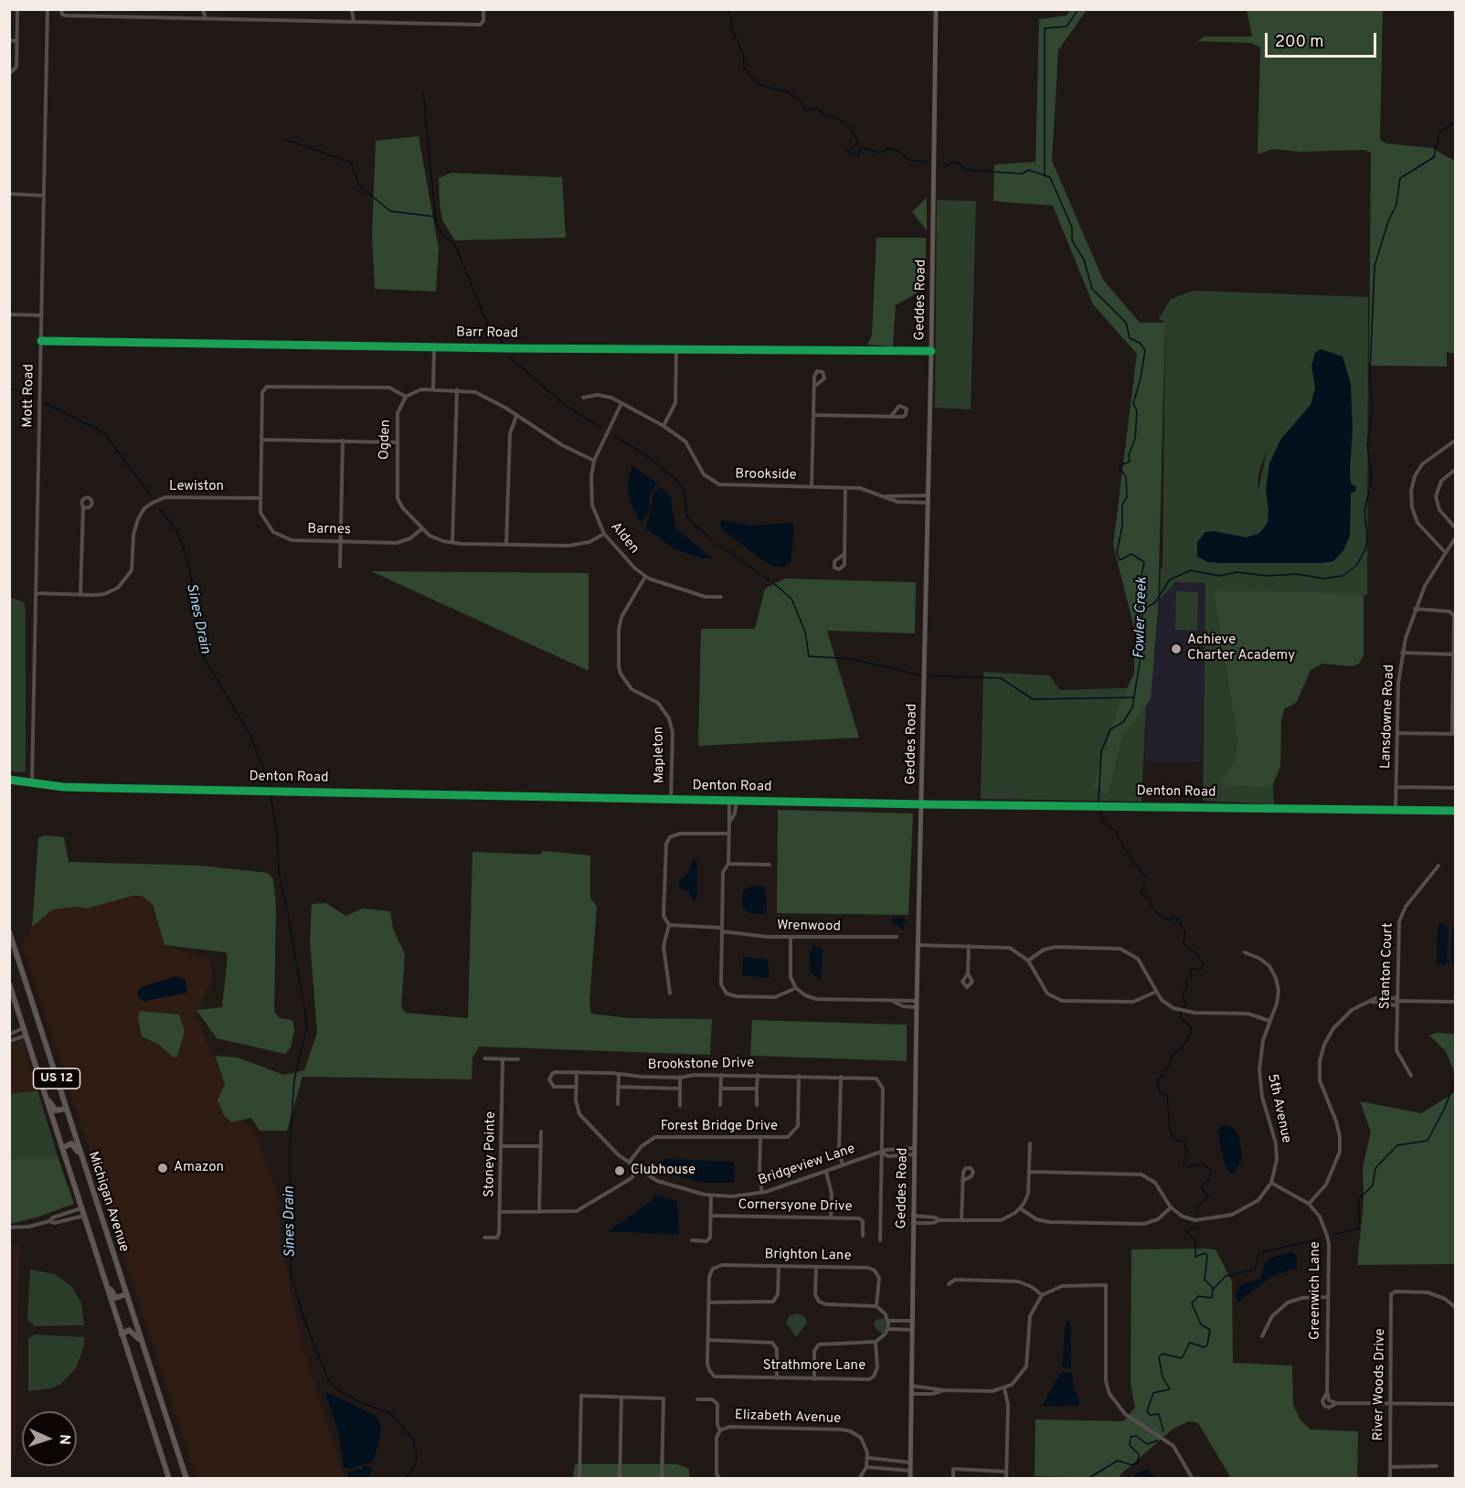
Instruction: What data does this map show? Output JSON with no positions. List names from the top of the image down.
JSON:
{
  "streets": {
    "main road": [
      "Geddes Road",
      "Denton Road",
      "US 12",
      "Michigan Avenue"
    ],
    "street": [
      "Barr Road",
      "Mott Road",
      "Ogden",
      "Brookside",
      "Lewiston",
      "Barnes",
      "Alden",
      "Lansdowne Road",
      "Mapleton",
      "Wrenwood",
      "Stanton Court",
      "Brookstone Drive",
      "5th Avenue",
      "Forest Bridge Drive",
      "Stoney Pointe",
      "Bridgeview Lane",
      "Cornersyone Drive",
      "Brighton Lane",
      "Greenwich Lane",
      "Strathmore Lane",
      "River Woods Drive",
      "Elizabeth Avenue"
    ]
  },
  "crossings": [
    ["Geddes Road", "Barr Road"],
    ["Geddes Road", "Brookside"],
    ["Geddes Road", "Denton Road"],
    ["Geddes Road", "Bridgeview Lane"],
    ["Barr Road", "Mott Road"],
    ["Mott Road", "Lewiston"],
    ["Mott Road", "Denton Road"],
    ["Ogden", "Barnes"],
    ["Brookside", "Alden"],
    ["Lewiston", "Barnes"],
    ["Alden", "Mapleton"],
    ["Lansdowne Road", "Denton Road"],
    ["Mapleton", "Denton Road"],
    ["Brookstone Drive", "Forest Bridge Drive"],
    ["Brookstone Drive", "Bridgeview Lane"],
    ["5th Avenue", "Greenwich Lane"],
    ["Forest Bridge Drive", "Bridgeview Lane"]
  ],
  "water": ["Fowler Creek", "Sines Drain"],
  "places": ["Achieve Charter Academy", "Amazon", "Clubhouse"],
  "scale_bar": "200 m",
  "north": "right"
}
